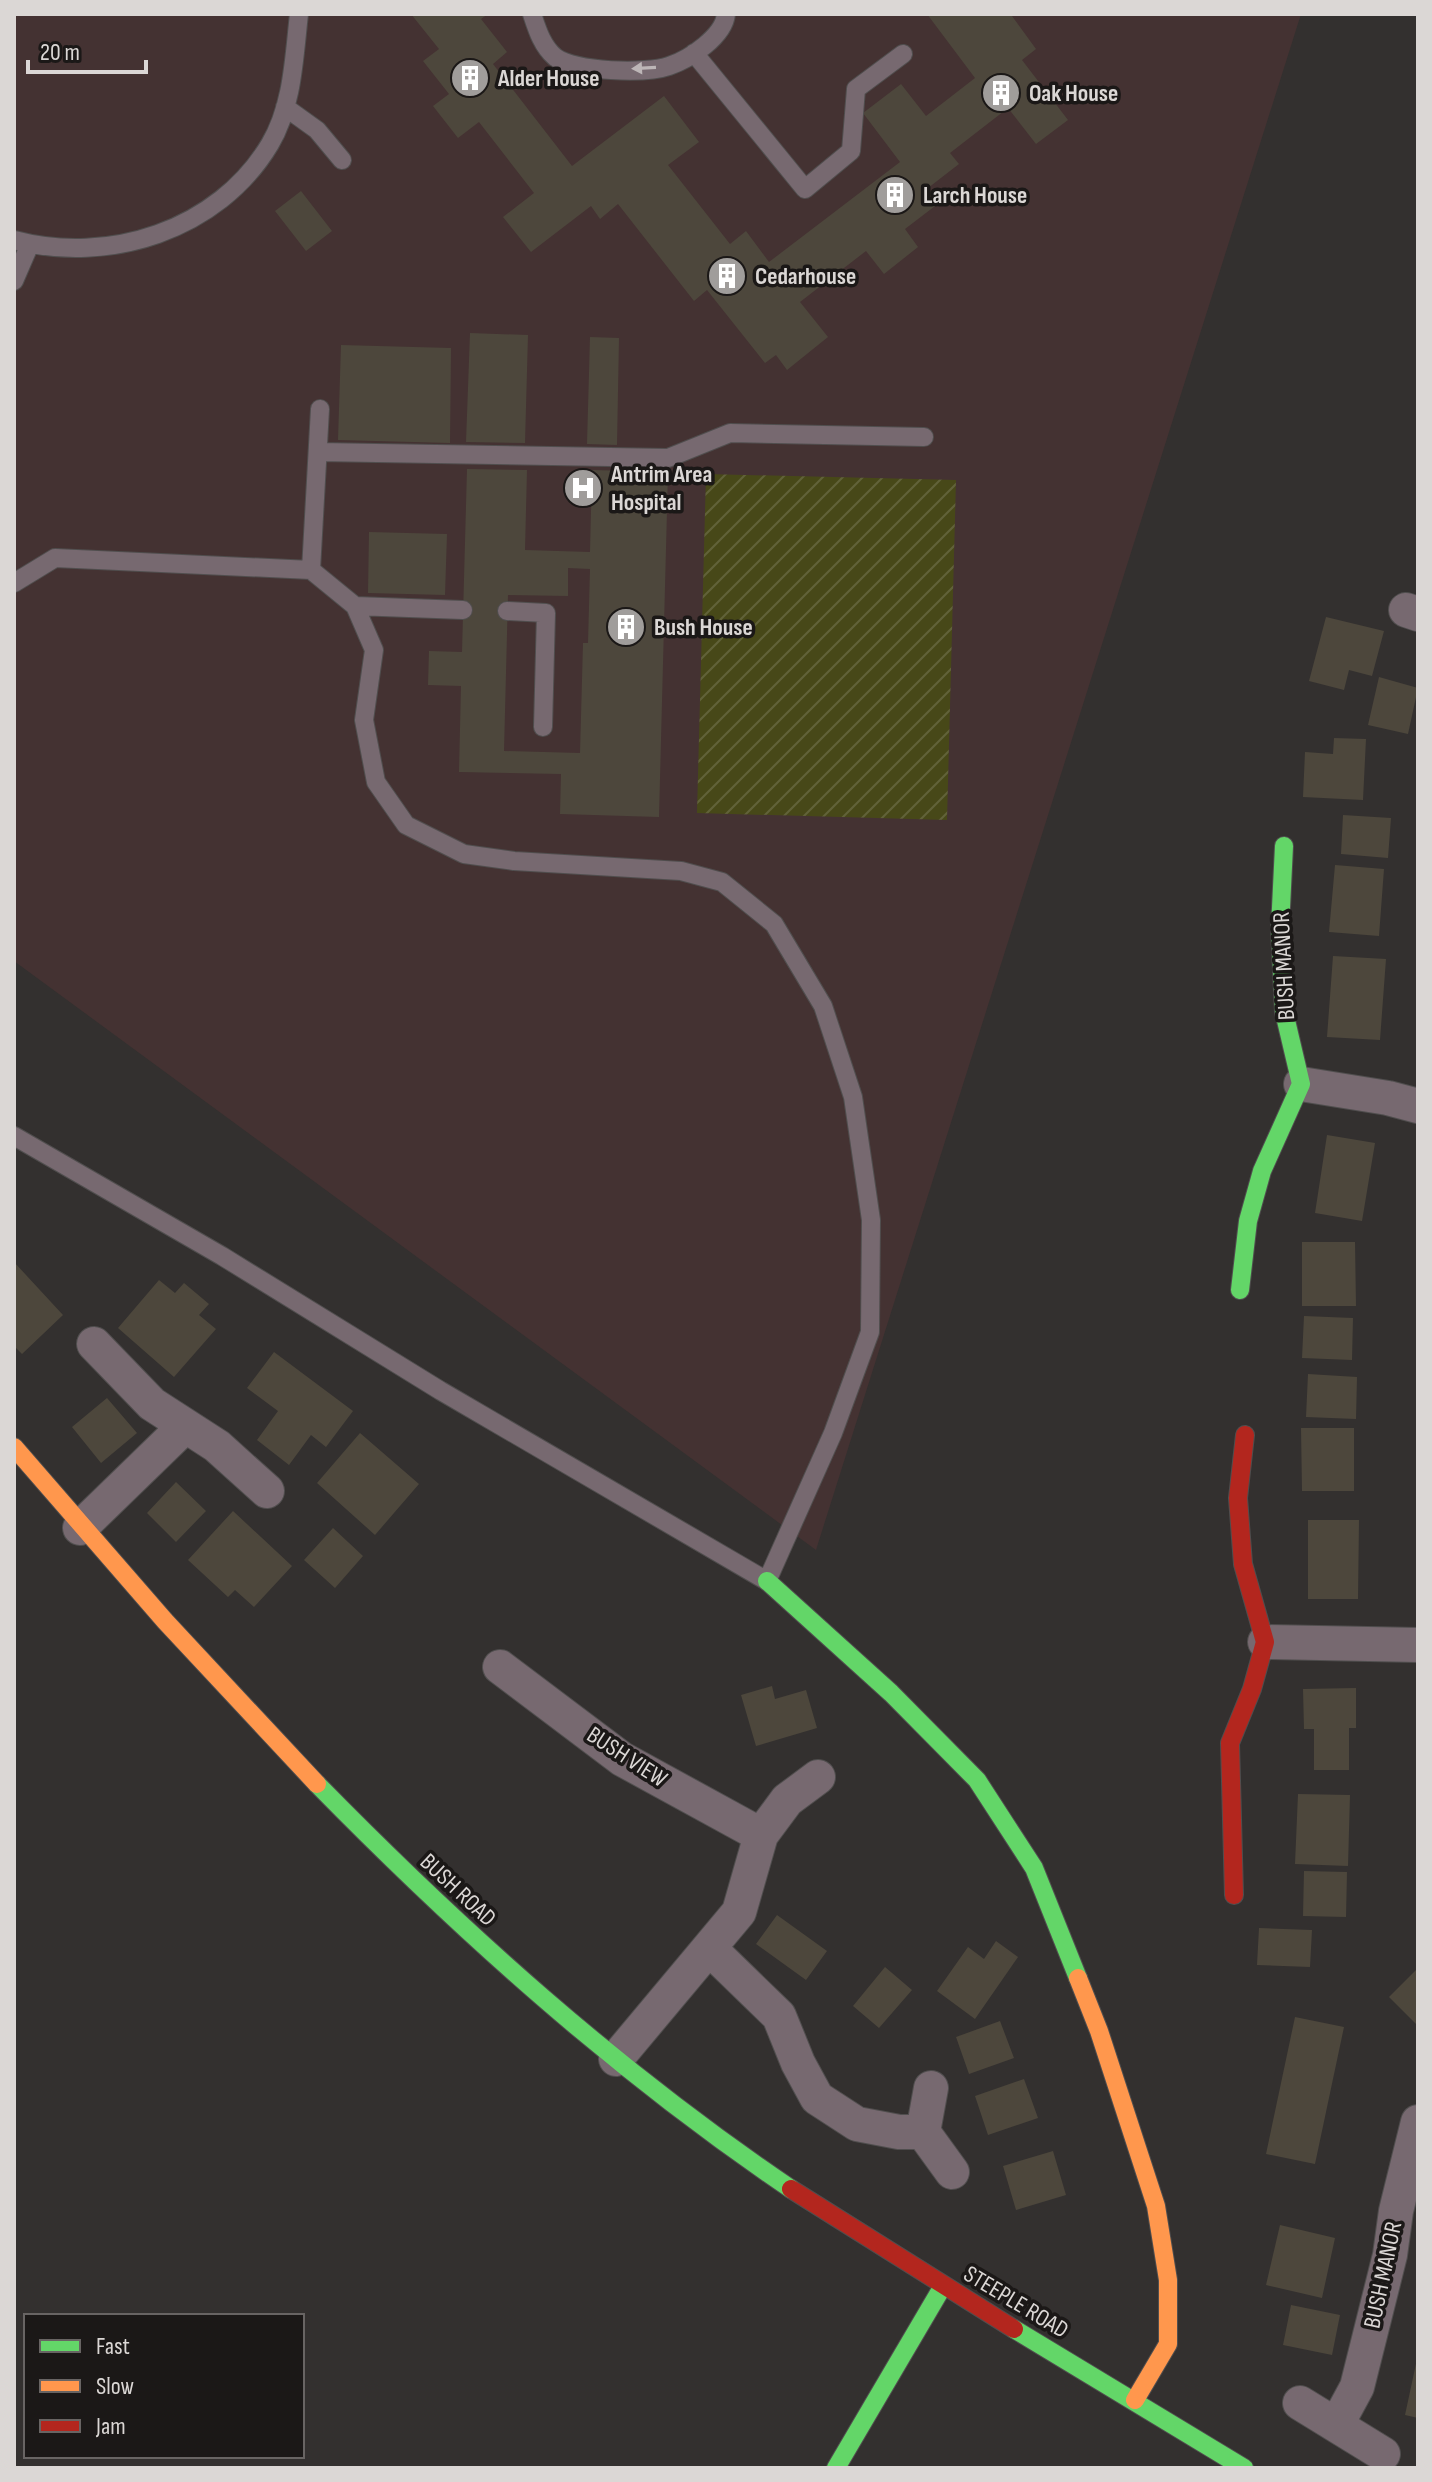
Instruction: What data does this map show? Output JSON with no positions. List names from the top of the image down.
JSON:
{
  "streets": {
    "street": [
      "BUSH MANOR",
      "BUSH VIEW",
      "BUSH ROAD",
      "STEEPLE ROAD"
    ]
  },
  "crossings": [
    ["BUSH ROAD", "STEEPLE ROAD"]
  ],
  "places": {
    "building": [
      "Alder House",
      "Oak House",
      "Larch House",
      "Cedarhouse",
      "Bush House"
    ],
    "hospital": ["Antrim Area Hospital"]
  },
  "legend": ["Fast", "Slow", "Jam"],
  "scale_bar": "20 m"
}
